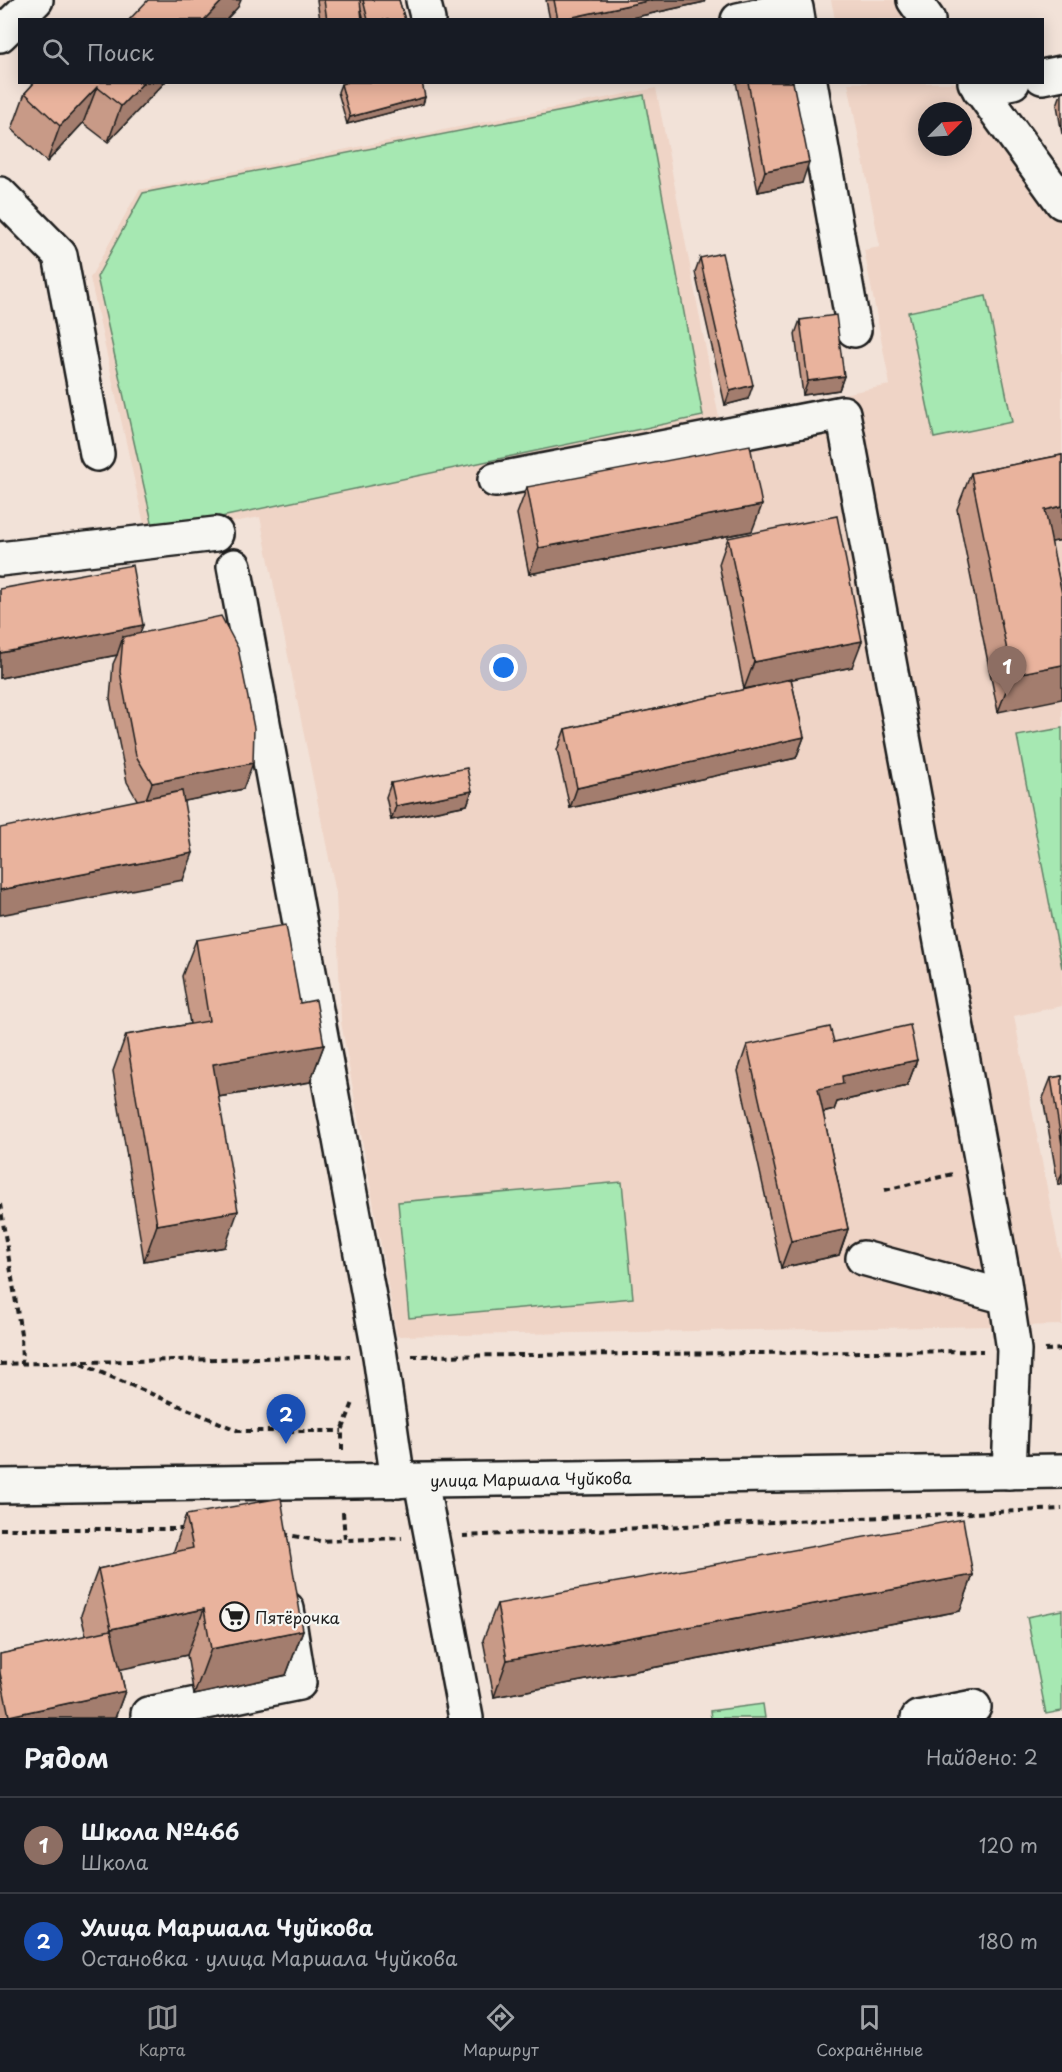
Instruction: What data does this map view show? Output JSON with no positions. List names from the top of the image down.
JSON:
{
  "streets": {
    "street": ["улица Маршала Чуйкова"]
  },
  "places": {
    "supermarket": ["Пятёрочка"]
  },
  "north": "top right",
  "page": {
    "search": "Поиск",
    "pins": ["1", "2"],
    "heading": ["Рядом", "Найдено: 2"],
    "list": [
      {
        "mark": "1",
        "name": "Школа №466",
        "note": "Школа",
        "value": "120 m"
      },
      {
        "mark": "2",
        "name": "Улица Маршала Чуйкова",
        "note": "Остановка · улица Маршала Чуйкова",
        "value": "180 m"
      }
    ],
    "nav": ["Карта", "Маршрут", "Сохранённые"]
  }
}
